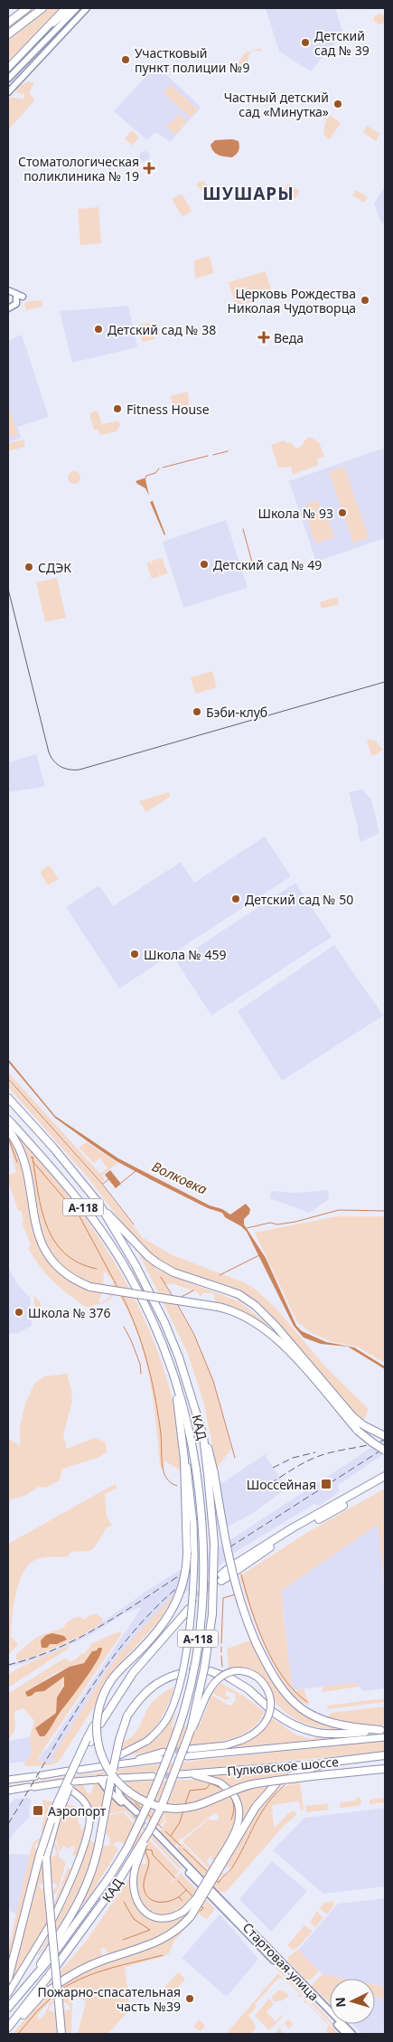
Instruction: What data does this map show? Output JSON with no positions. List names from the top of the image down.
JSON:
{
  "streets": {
    "highway": ["А-118", "КАД", "Пулковское шоссе"],
    "street": ["Стартовая улица"]
  },
  "districts": ["ШУШАРЫ"],
  "water": ["Волковка"],
  "places": {
    "other": [
      "Детский сад № 39",
      "Участковый пункт полиции №9",
      "Частный детский сад «Минутка»",
      "Церковь Рождества Николая Чудотворца",
      "Детский сад № 38",
      "Fitness House",
      "Школа № 93",
      "Детский сад № 49",
      "СДЭК",
      "Бэби-клуб",
      "Детский сад № 50",
      "Школа № 459",
      "Школа № 376",
      "Пожарно-спасательная часть №39"
    ],
    "health": ["Стоматологическая поликлиника № 19", "Веда"],
    "transit": ["Шоссейная", "Аэропорт"]
  },
  "north": "left"
}
